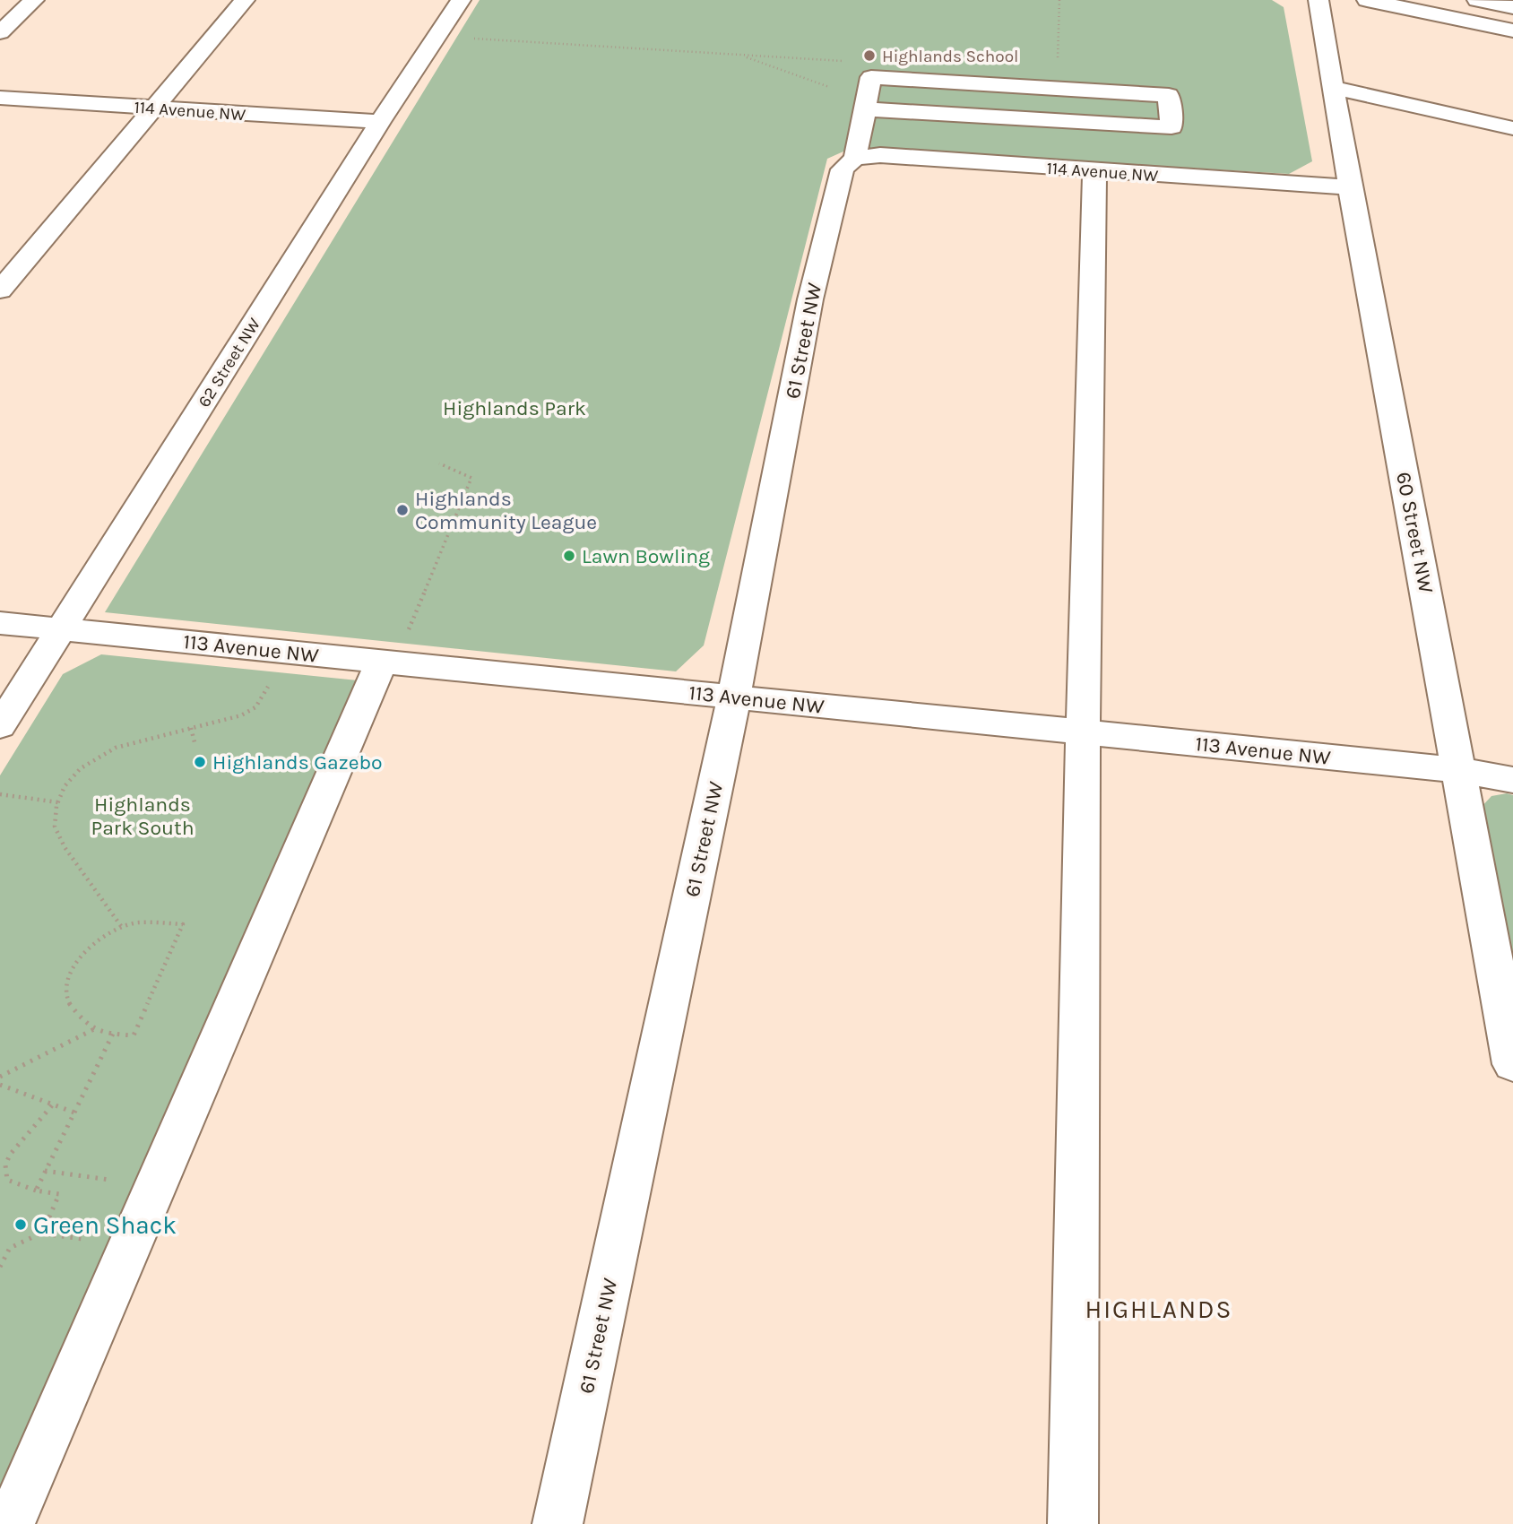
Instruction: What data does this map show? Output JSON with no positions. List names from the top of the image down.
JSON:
{
  "streets": {
    "street": [
      "114 Avenue NW",
      "61 Street NW",
      "62 Street NW",
      "60 Street NW",
      "113 Avenue NW"
    ]
  },
  "crossings": [
    ["114 Avenue NW", "61 Street NW"],
    ["114 Avenue NW", "62 Street NW"],
    ["114 Avenue NW", "60 Street NW"],
    ["61 Street NW", "113 Avenue NW"],
    ["62 Street NW", "113 Avenue NW"],
    ["60 Street NW", "113 Avenue NW"]
  ],
  "districts": ["HIGHLANDS"],
  "parks": ["Highlands Park", "Highlands Park South"],
  "places": [
    "Highlands School",
    "Highlands Community League",
    "Lawn Bowling",
    "Highlands Gazebo",
    "Green Shack"
  ]
}
